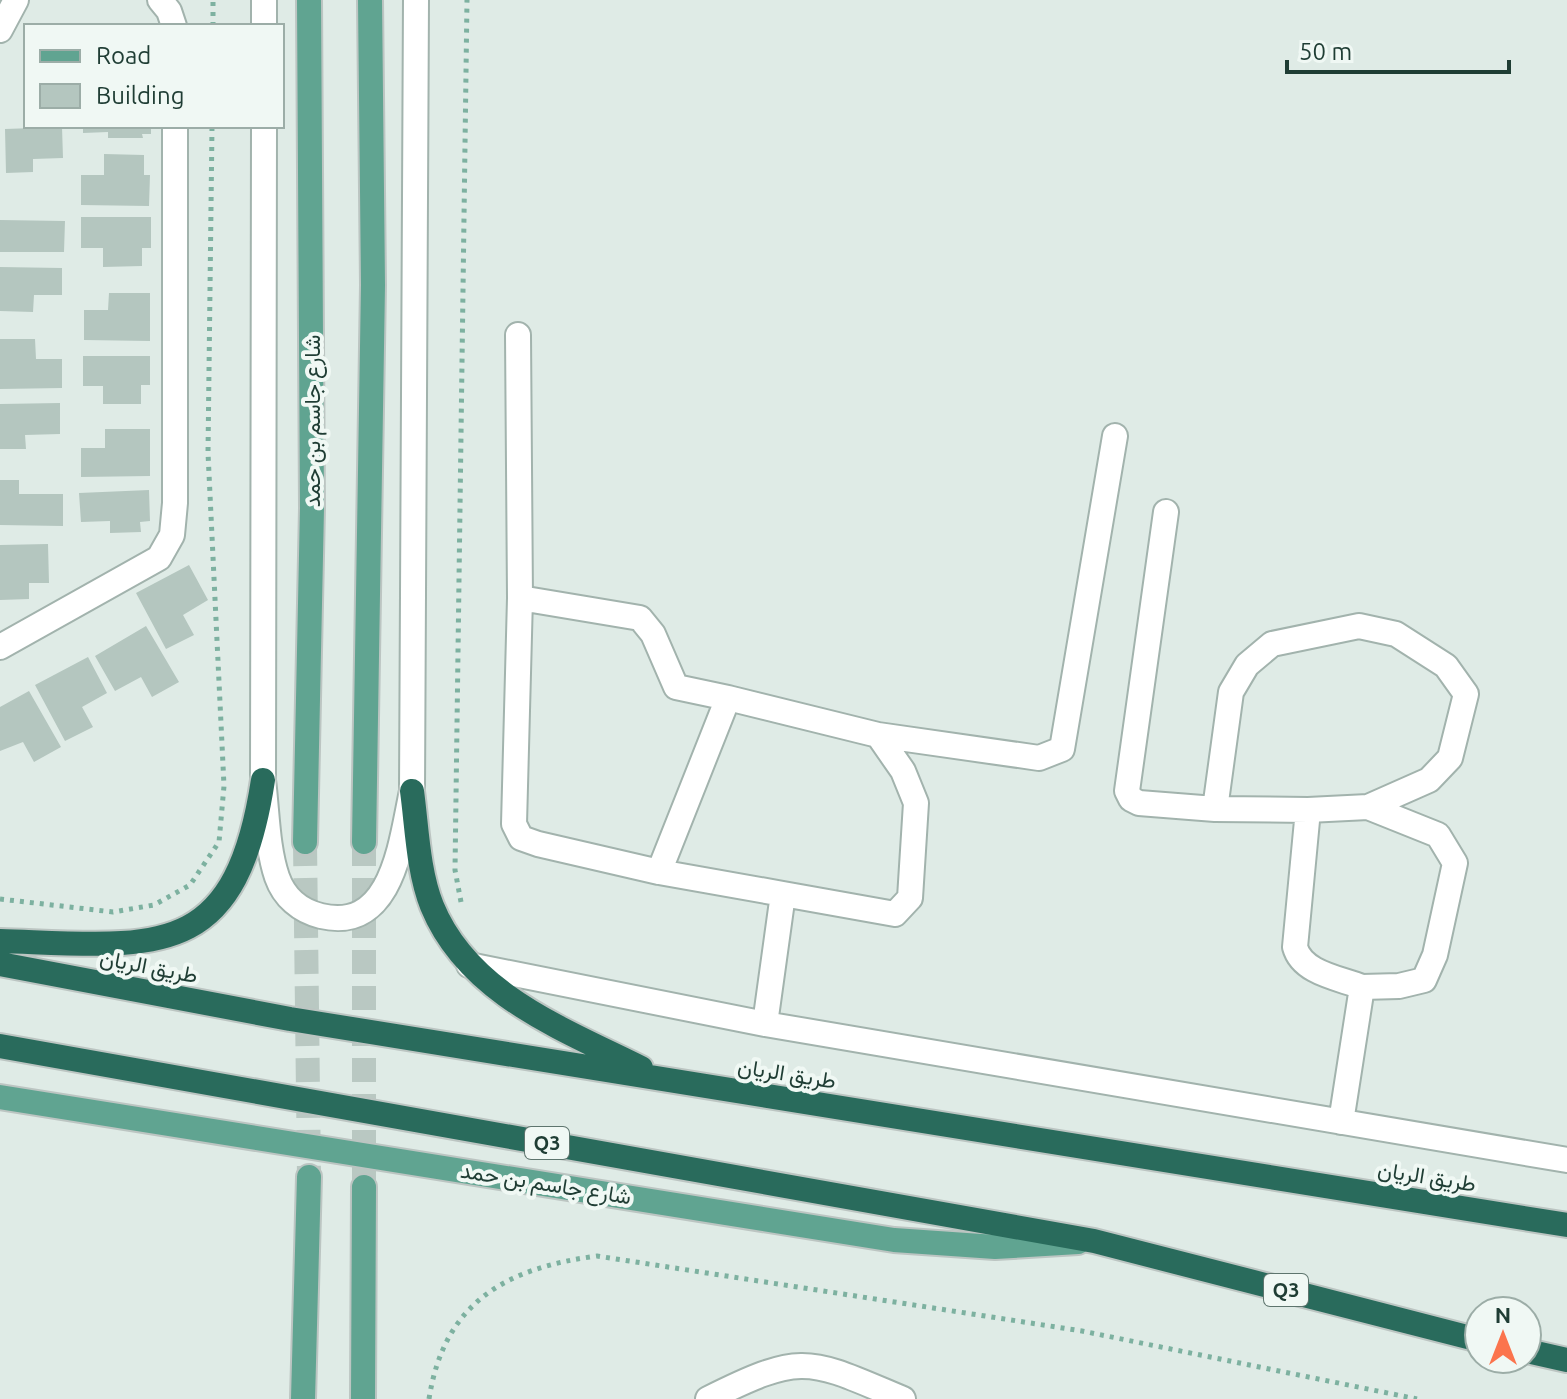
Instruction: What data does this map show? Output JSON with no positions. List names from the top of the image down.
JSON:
{
  "streets": {
    "highway": ["طريق الريان", "Q3"],
    "main road": ["شارع جاسم بن حمد"]
  },
  "crossings": [
    ["شارع جاسم بن حمد", "Q3"]
  ],
  "legend": ["Road", "Building"],
  "scale_bar": "50 m",
  "north": "top"
}
